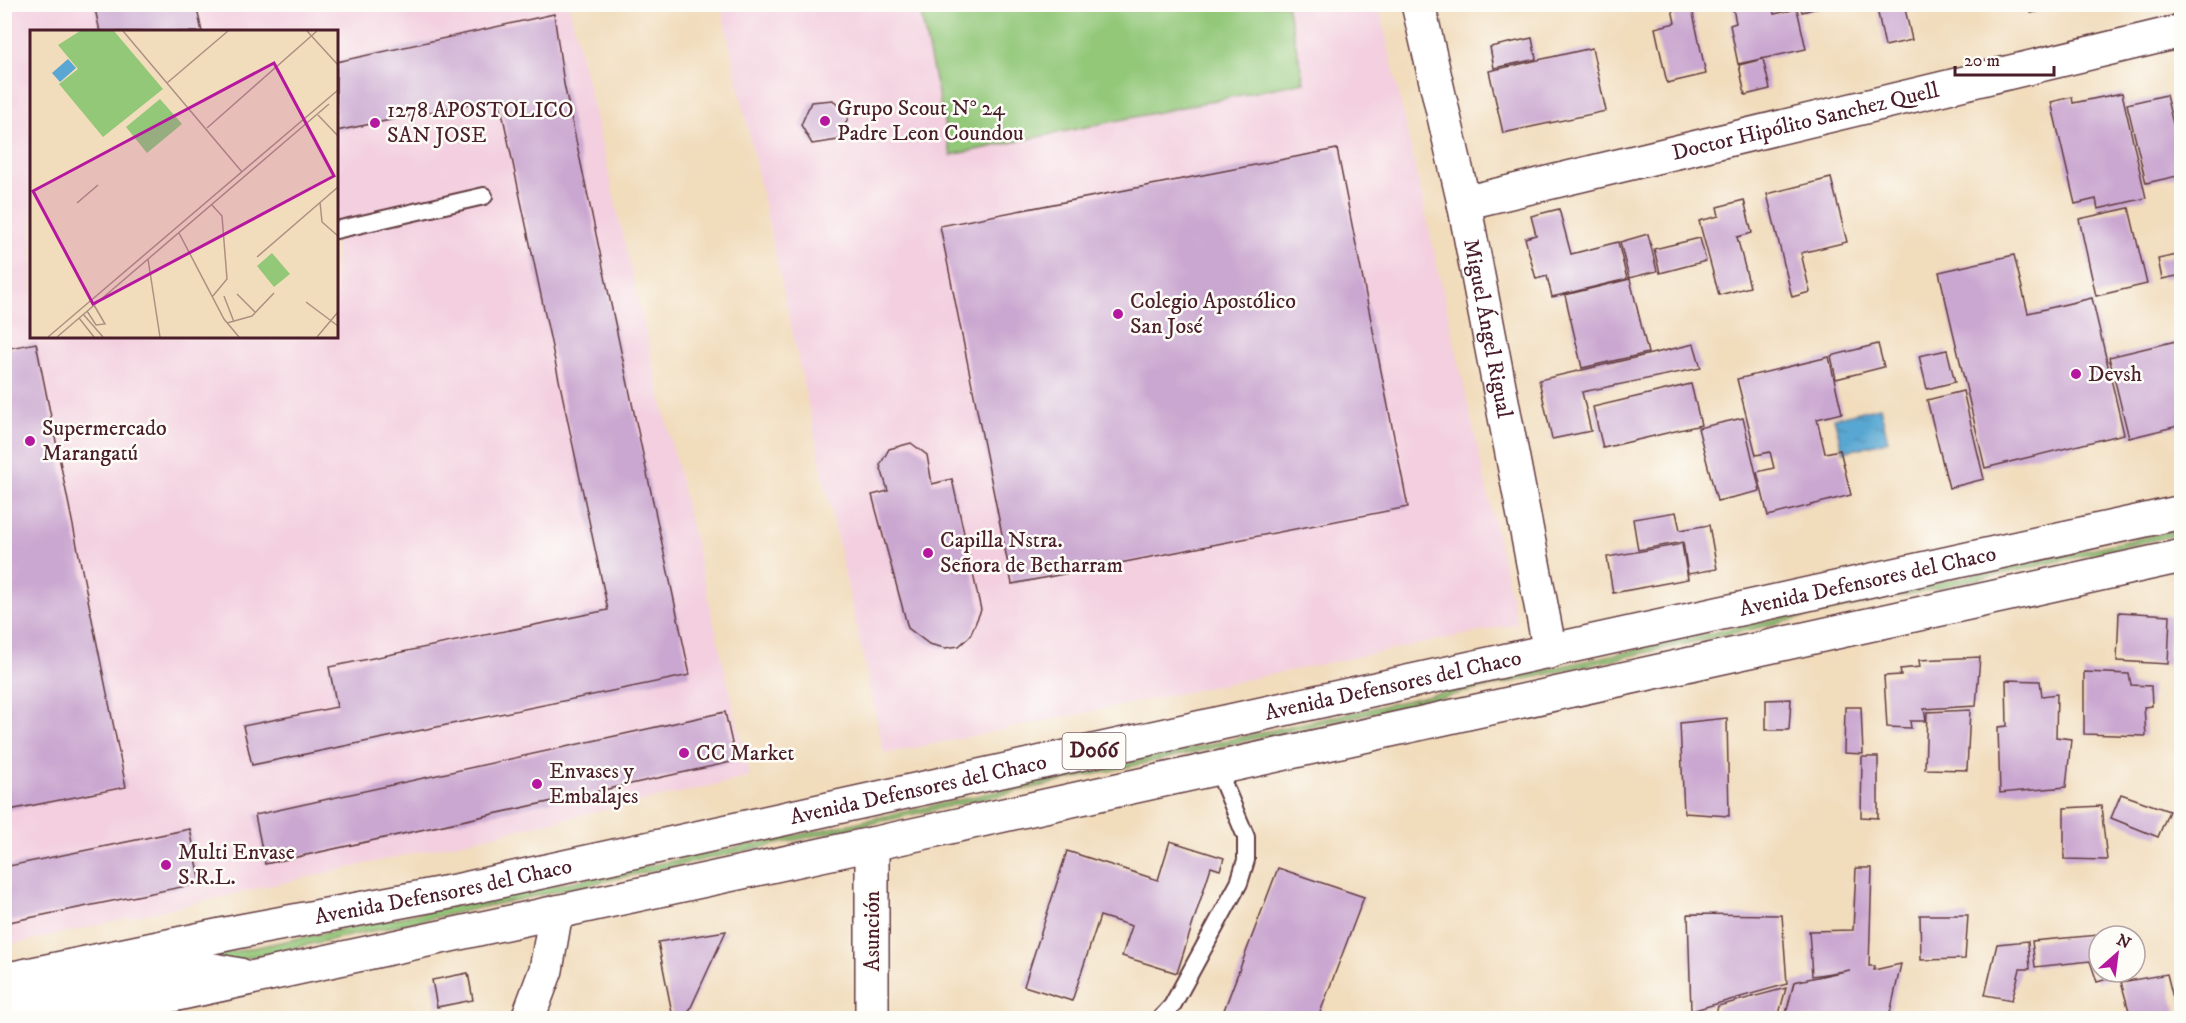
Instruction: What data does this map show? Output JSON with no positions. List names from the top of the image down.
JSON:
{
  "streets": {
    "main road": [
      "Doctor Hipólito Sanchez Quell",
      "Miguel Ángel Rigual",
      "Avenida Defensores del Chaco",
      "D066",
      "Asunción"
    ]
  },
  "crossings": [
    ["Doctor Hipólito Sanchez Quell", "Miguel Ángel Rigual"],
    ["Miguel Ángel Rigual", "Avenida Defensores del Chaco"],
    ["Avenida Defensores del Chaco", "Asunción"]
  ],
  "places": [
    "Grupo Scout N° 24 Padre Leon Coundou",
    "1278 APOSTOLICO SAN JOSE",
    "Colegio Apostólico San José",
    "Devsh",
    "Supermercado Marangatú",
    "Capilla Nstra. Señora de Betharram",
    "CC Market",
    "Envases y Embalajes",
    "Multi Envase S.R.L."
  ],
  "scale_bar": "20 m",
  "north": "top right"
}
